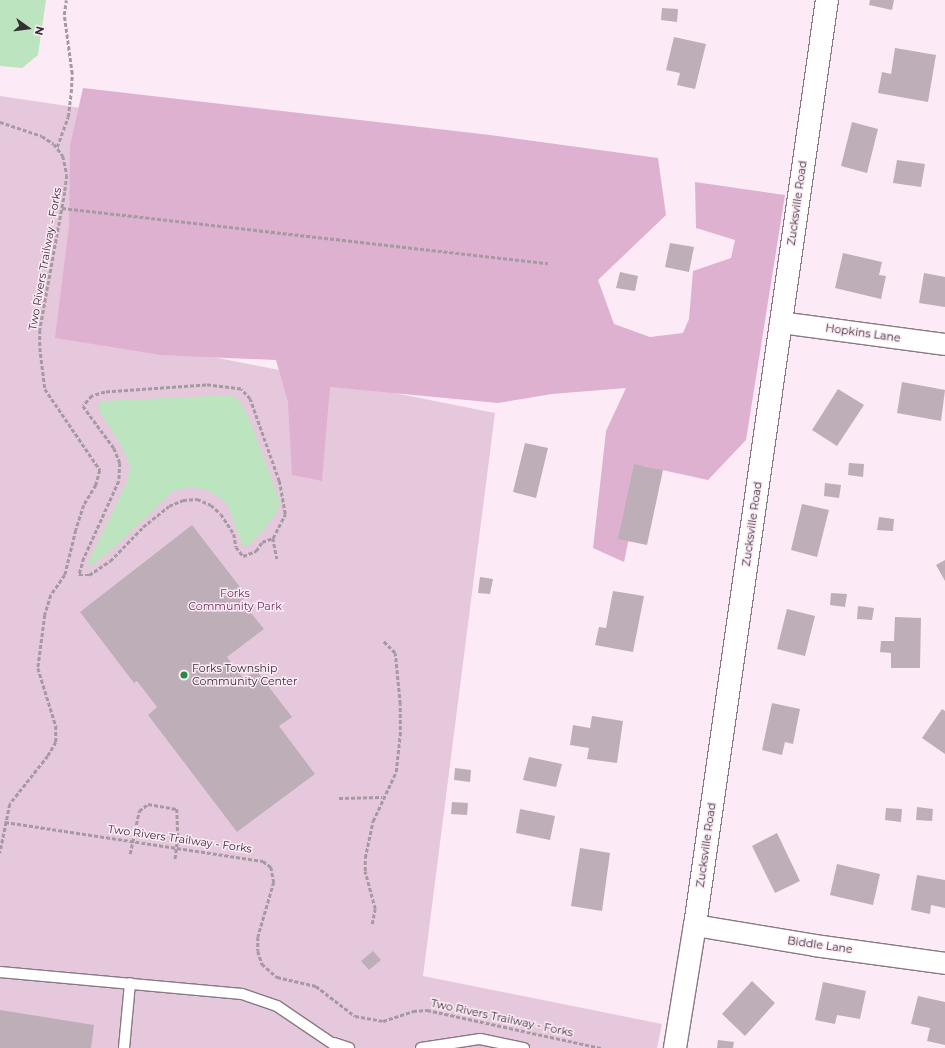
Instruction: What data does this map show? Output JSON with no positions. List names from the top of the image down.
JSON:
{
  "streets": {
    "street": ["Zucksville Road", "Hopkins Lane", "Biddle Lane"],
    "path": ["Two Rivers Trailway - Forks"]
  },
  "crossings": [
    ["Zucksville Road", "Hopkins Lane"],
    ["Zucksville Road", "Biddle Lane"]
  ],
  "parks": ["Forks Community Park"],
  "places": ["Forks Township Community Center"],
  "north": "right"
}
